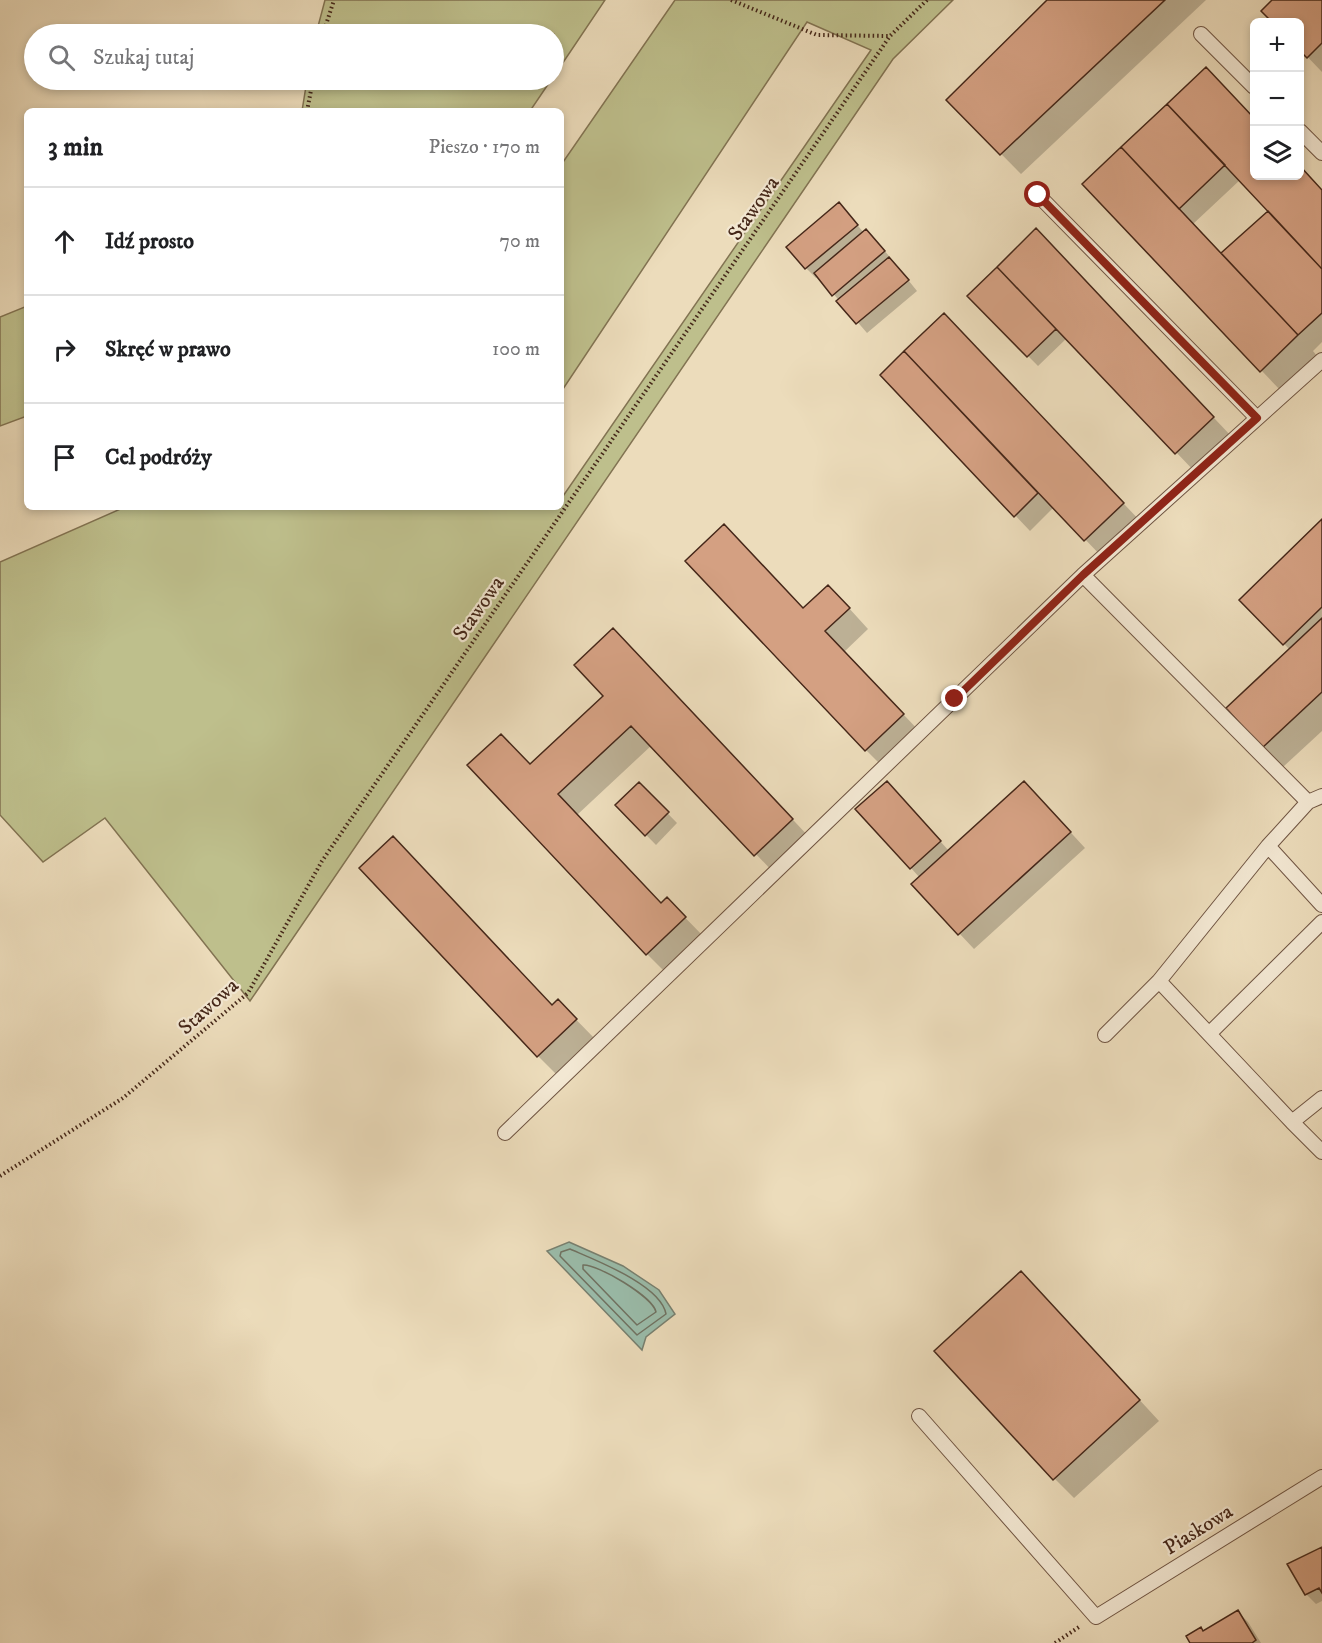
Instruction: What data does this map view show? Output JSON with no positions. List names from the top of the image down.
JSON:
{
  "streets": {
    "lane": ["Piaskowa"],
    "path": ["Stawowa"]
  },
  "page": {
    "map_buttons": ["+", "−"],
    "search": "Szukaj tutaj",
    "heading": ["3 min", "Pieszo · 170 m"],
    "list": [
      ["Idź prosto", "70 m"],
      ["Skręć w prawo", "100 m"],
      "Cel podróży"
    ]
  }
}
